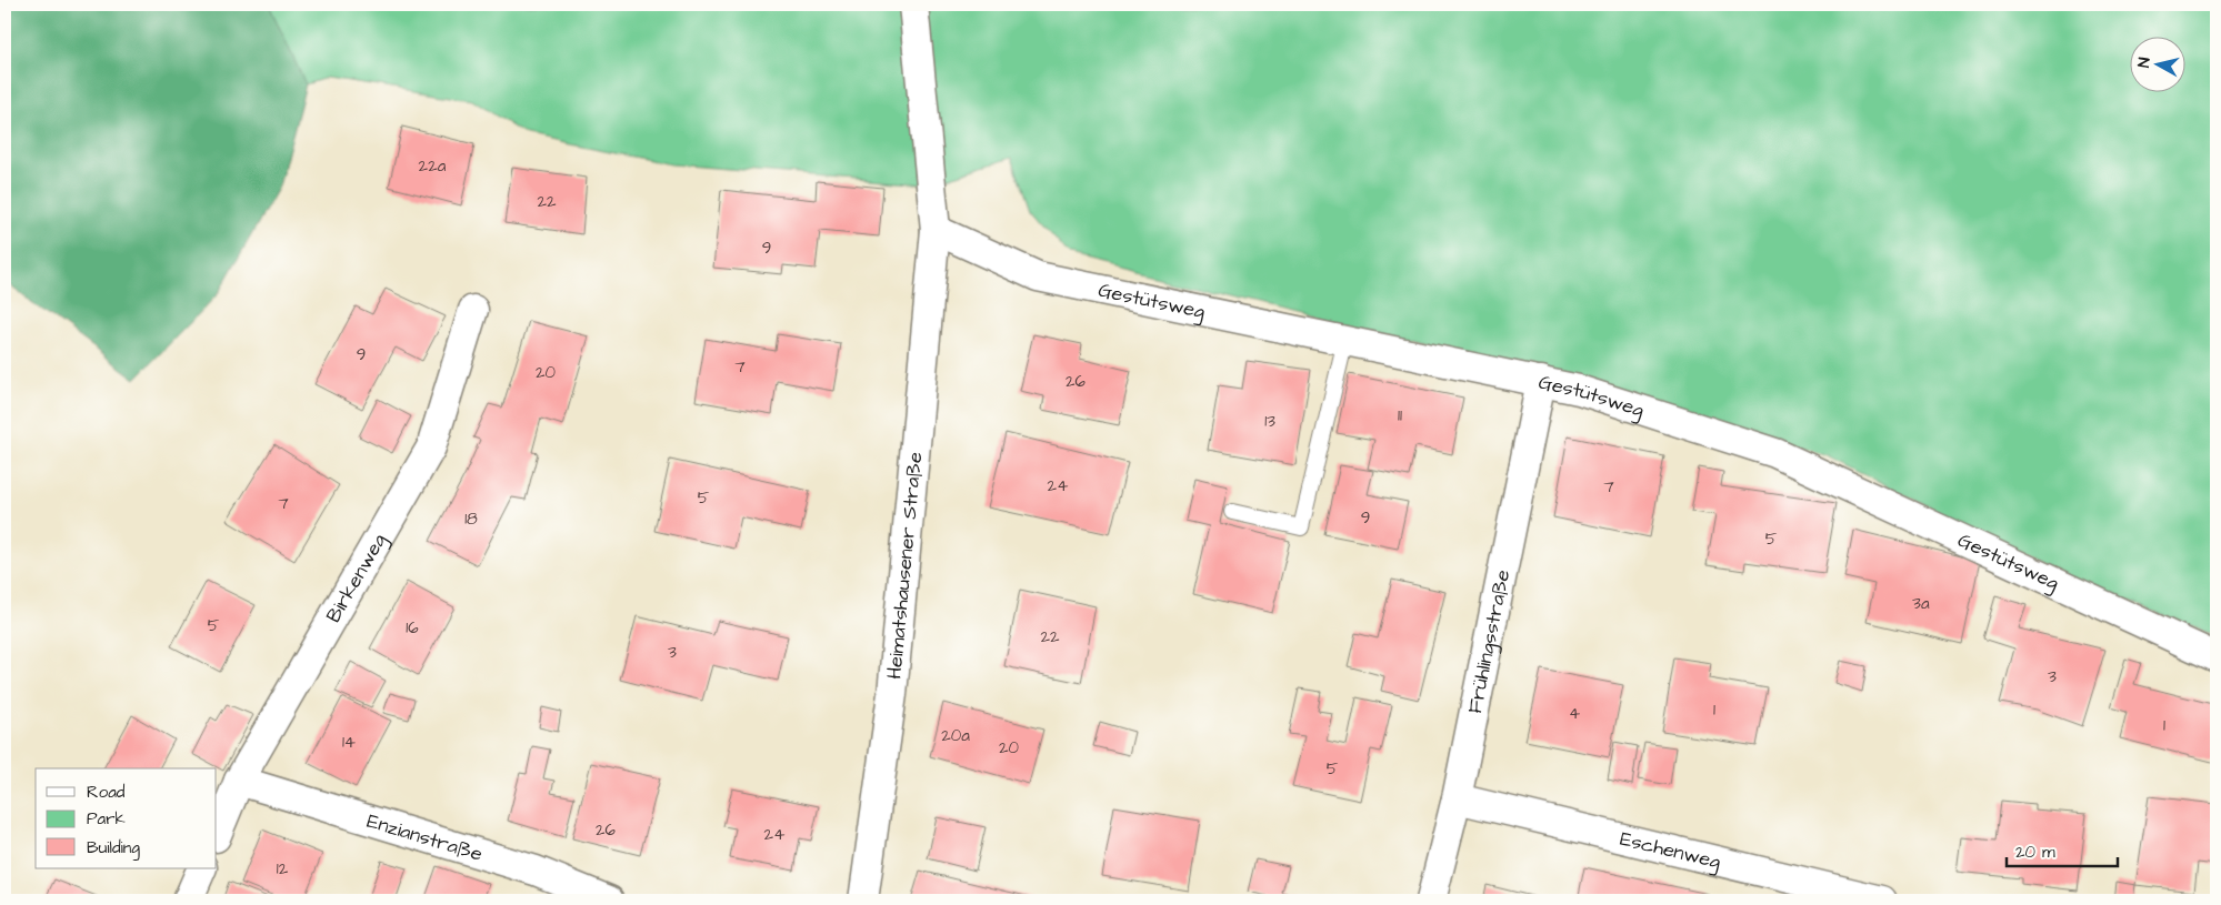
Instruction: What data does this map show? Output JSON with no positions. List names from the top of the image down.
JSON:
{
  "streets": {
    "street": [
      "Gestütsweg",
      "Heimatshausener Straße",
      "Birkenweg",
      "Frühlingsstraße",
      "Enzianstraße",
      "Eschenweg"
    ]
  },
  "crossings": [
    ["Gestütsweg", "Heimatshausener Straße"],
    ["Gestütsweg", "Frühlingsstraße"],
    ["Birkenweg", "Enzianstraße"],
    ["Frühlingsstraße", "Eschenweg"]
  ],
  "house_numbers": [
    "22a",
    "22",
    "9",
    "9",
    "7",
    "20",
    "26",
    "11",
    "13",
    "24",
    "7",
    "5",
    "7",
    "9",
    "18",
    "5",
    "3a",
    "5",
    "16",
    "22",
    "3",
    "3",
    "1",
    "4",
    "1",
    "20a",
    "14",
    "20",
    "5",
    "26",
    "24",
    "12"
  ],
  "legend": ["Road", "Park", "Building"],
  "scale_bar": "20 m",
  "north": "left"
}
